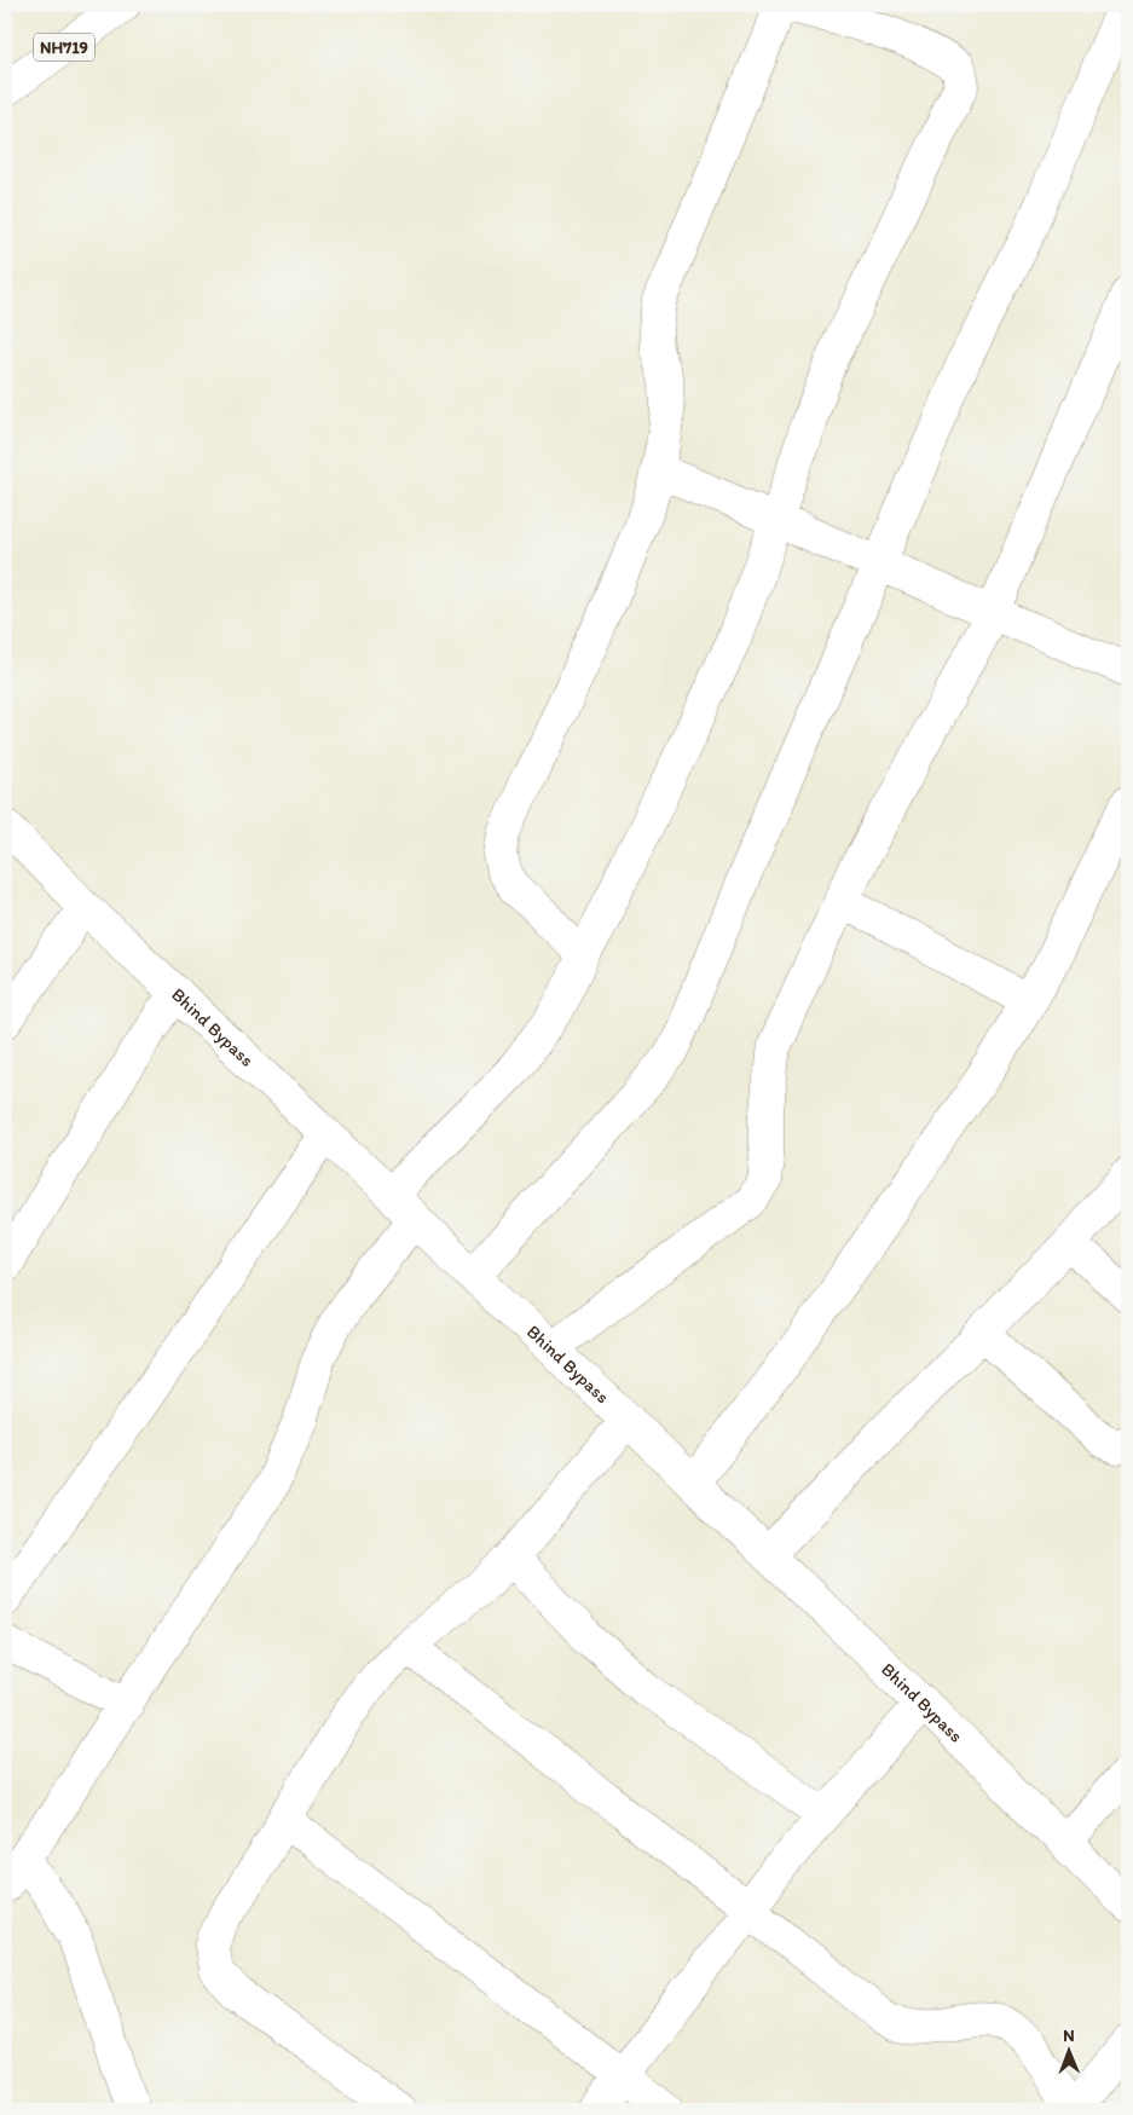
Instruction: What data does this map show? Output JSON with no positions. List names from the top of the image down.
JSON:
{
  "streets": {
    "main road": ["NH719", "Bhind Bypass"]
  },
  "north": "top"
}
